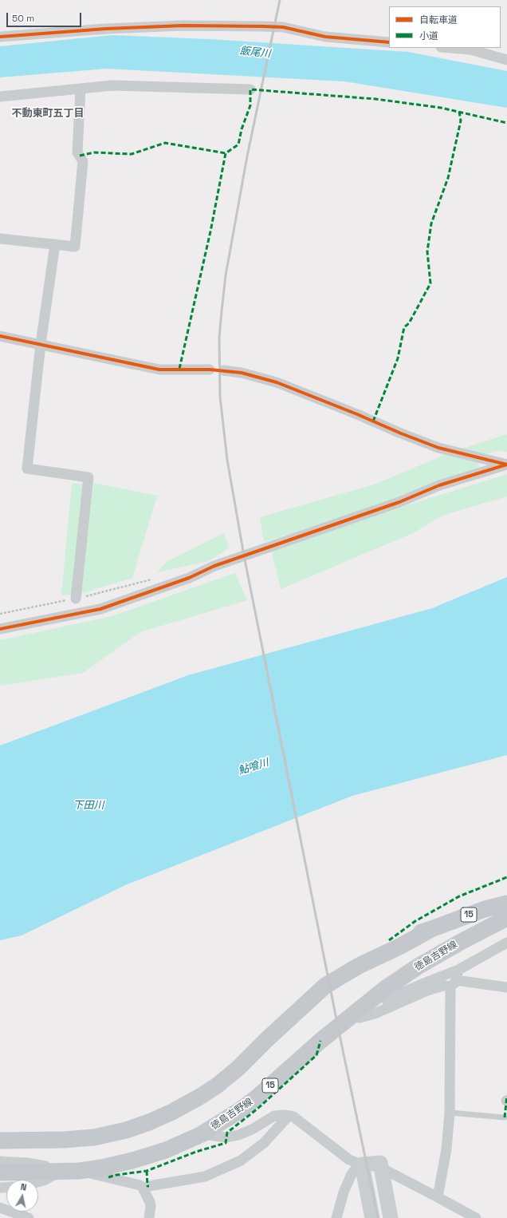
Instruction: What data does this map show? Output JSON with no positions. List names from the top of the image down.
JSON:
{
  "streets": {
    "main road": ["15", "徳島吉野線"]
  },
  "districts": ["不動東町五丁目"],
  "water": ["飯尾川", "鮎喰川", "下田川"],
  "legend": ["自転車道", "小道"],
  "scale_bar": "50 m",
  "north": "top"
}
